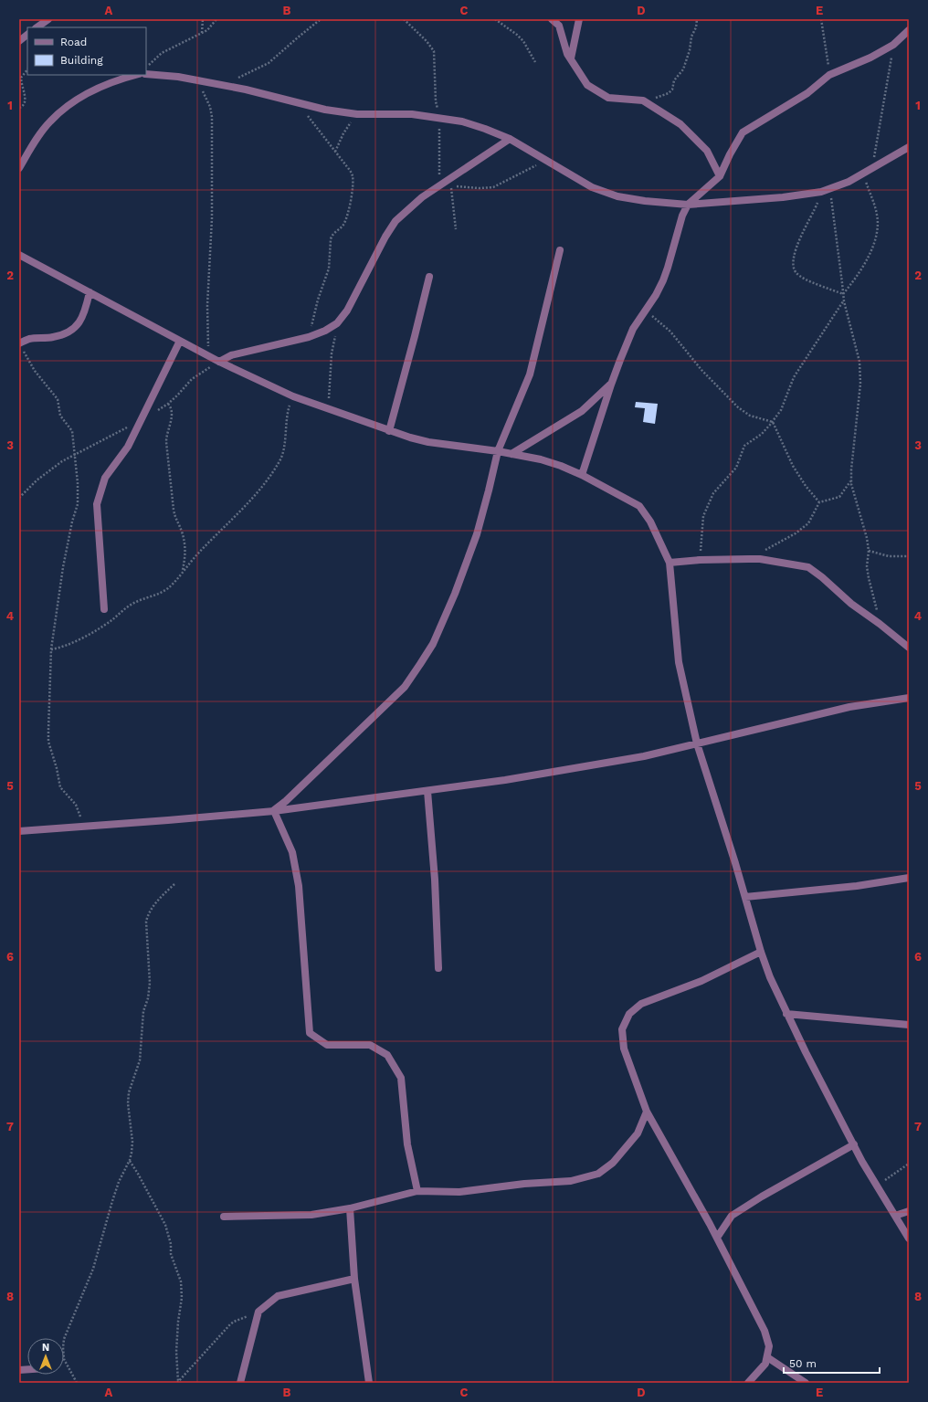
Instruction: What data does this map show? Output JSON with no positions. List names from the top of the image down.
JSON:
{
  "legend": ["Road", "Building"],
  "scale_bar": "50 m",
  "north": "top",
  "grid": {
    "columns": [
      "A",
      "B",
      "C",
      "D",
      "E"
    ],
    "rows": [
      "1",
      "2",
      "3",
      "4",
      "5",
      "6",
      "7",
      "8"
    ]
  }
}
